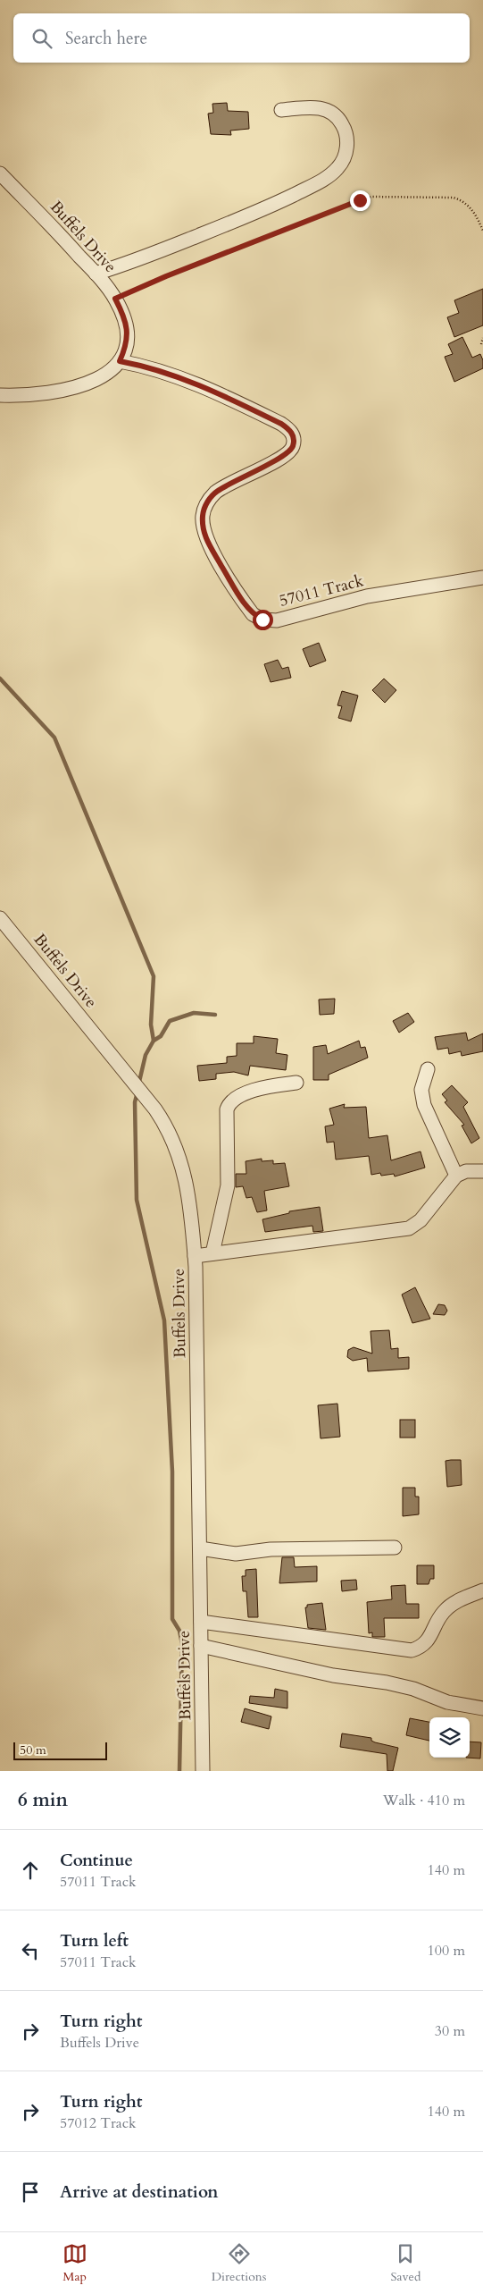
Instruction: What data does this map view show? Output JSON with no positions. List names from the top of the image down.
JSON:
{
  "streets": {
    "street": ["Buffels Drive", "57011 Track"]
  },
  "crossings": [
    ["Buffels Drive", "57011 Track"]
  ],
  "scale_bar": "50 m",
  "page": {
    "search": "Search here",
    "scale": "50 m",
    "heading": ["6 min", "Walk · 410 m"],
    "list": [
      ["Continue", "57011 Track", "140 m"],
      ["Turn left", "57011 Track", "100 m"],
      ["Turn right", "Buffels Drive", "30 m"],
      ["Turn right", "57012 Track", "140 m"],
      "Arrive at destination"
    ],
    "nav": ["Map", "Directions", "Saved"]
  }
}
